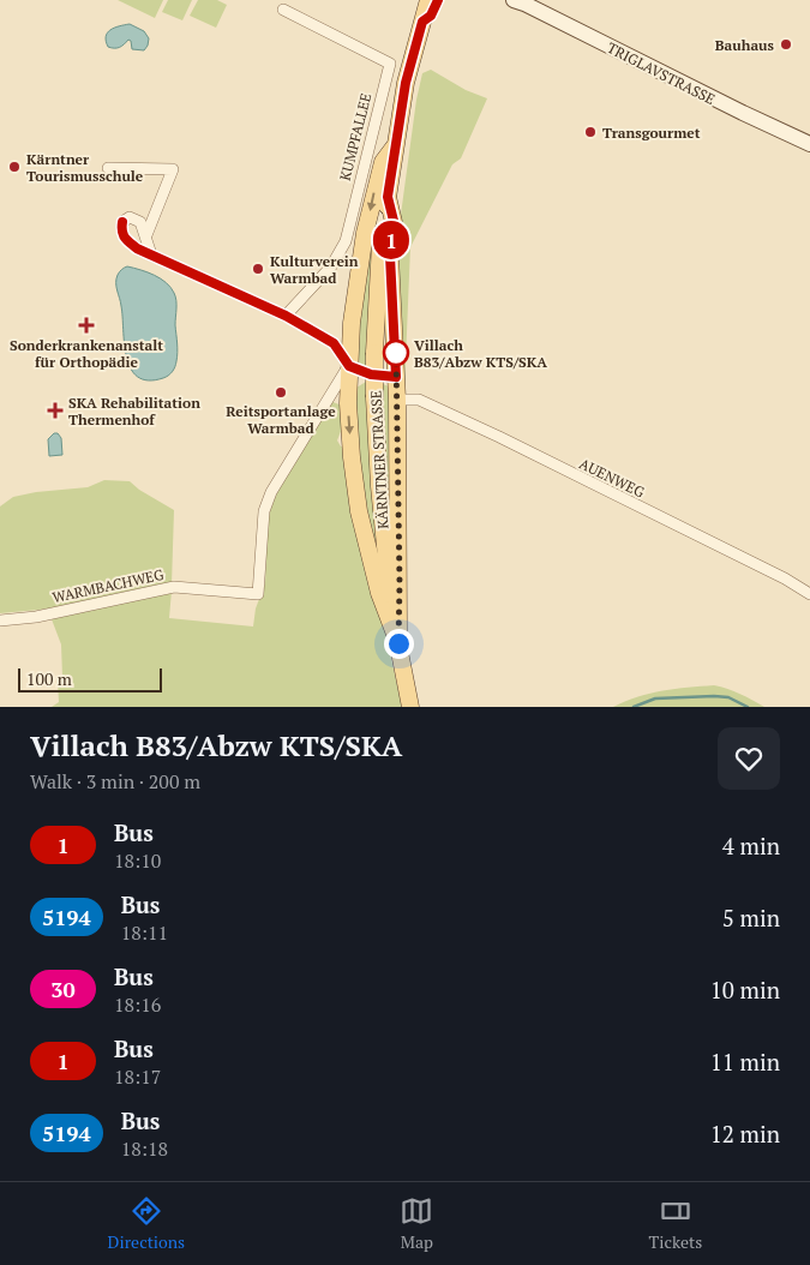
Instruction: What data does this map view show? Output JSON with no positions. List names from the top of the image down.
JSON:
{
  "streets": {
    "main road": ["KÄRNTNER STRASSE"],
    "street": [
      "TRIGLAVSTRASSE",
      "KUMPFALLEE",
      "AUENWEG",
      "WARMBACHWEG"
    ]
  },
  "places": {
    "other": [
      "Bauhaus",
      "Transgourmet",
      "Kärntner Tourismusschule",
      "Kulturverein Warmbad",
      "Villach B83/Abzw KTS/SKA",
      "Reitsportanlage Warmbad"
    ],
    "health": ["Sonderkrankenanstalt für Orthopädie", "SKA Rehabilitation Thermenhof"]
  },
  "lines": ["bus line 1"],
  "scale_bar": "100 m",
  "page": {
    "on_map": "1",
    "scale": "100 m",
    "heading": ["Villach B83/Abzw KTS/SKA", "Walk · 3 min · 200 m"],
    "list": [
      {
        "mark": "1",
        "name": "Bus",
        "note": "18:10",
        "value": "4 min"
      },
      {
        "mark": "5194",
        "name": "Bus",
        "note": "18:11",
        "value": "5 min"
      },
      {
        "mark": "30",
        "name": "Bus",
        "note": "18:16",
        "value": "10 min"
      },
      {
        "mark": "1",
        "name": "Bus",
        "note": "18:17",
        "value": "11 min"
      },
      {
        "mark": "5194",
        "name": "Bus",
        "note": "18:18",
        "value": "12 min"
      }
    ],
    "tabs": ["Directions", "Map", "Tickets"]
  }
}
